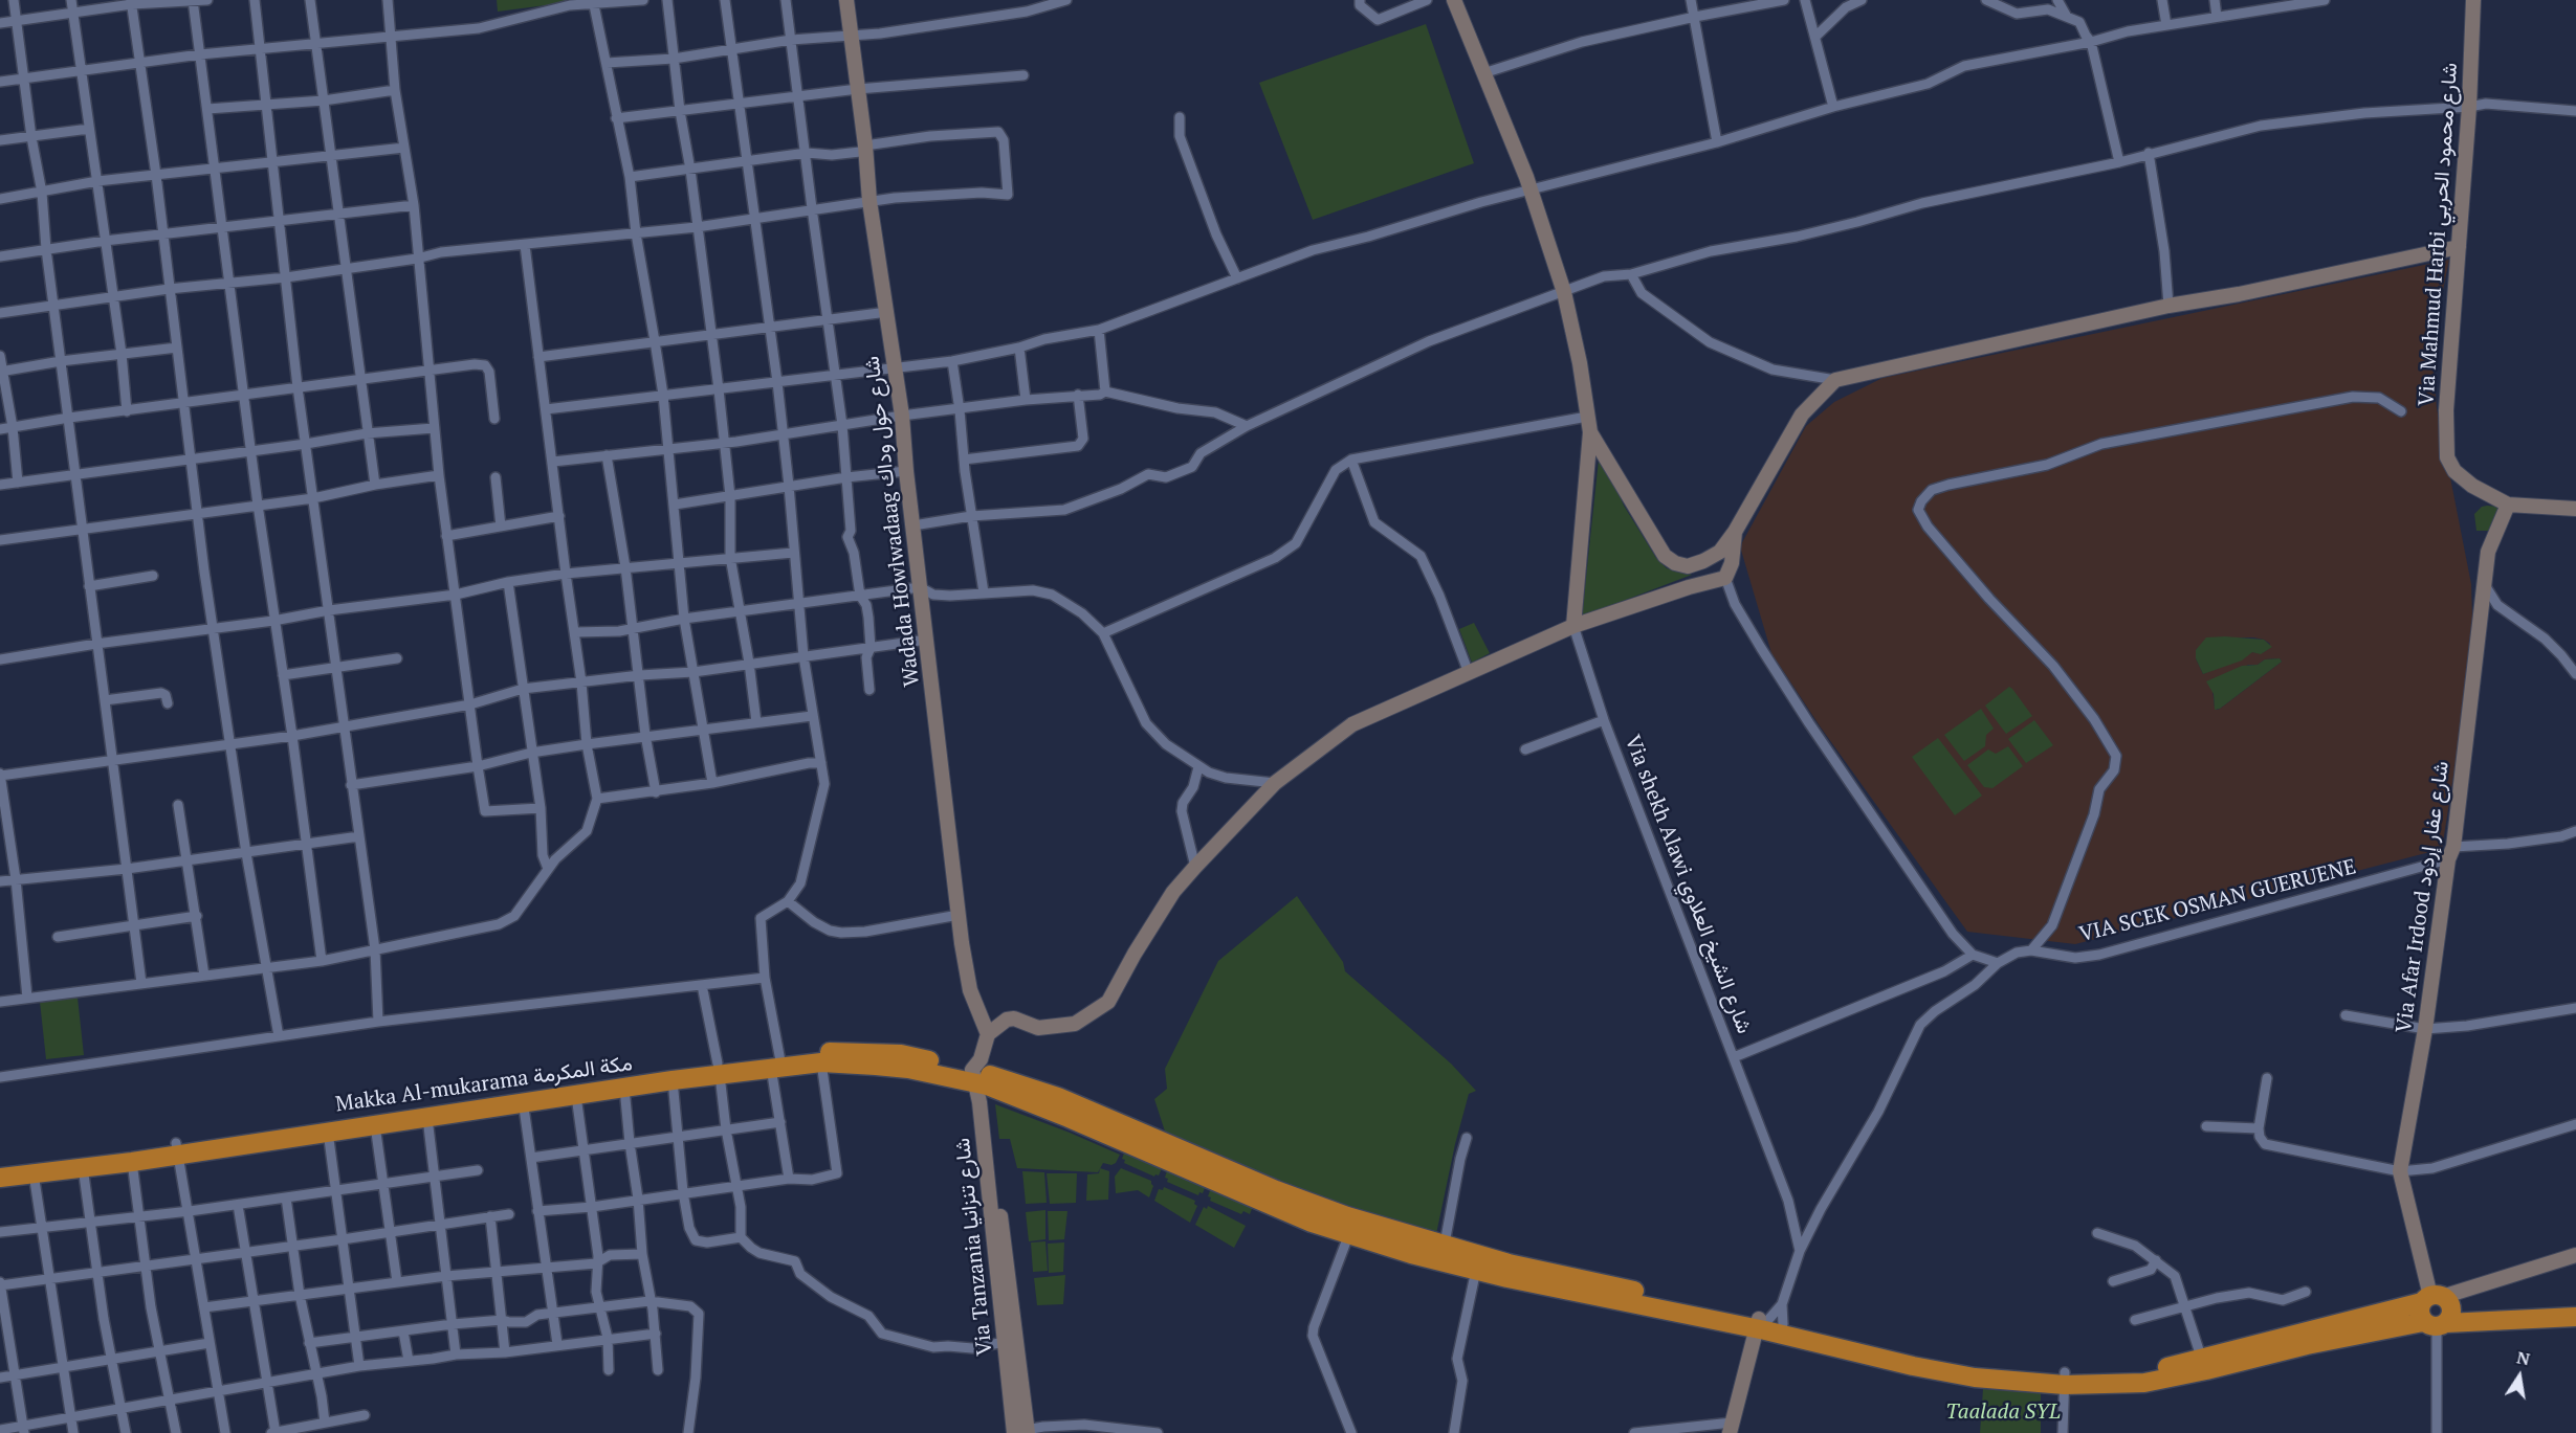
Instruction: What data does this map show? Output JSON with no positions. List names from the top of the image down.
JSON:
{
  "streets": {
    "highway": ["Makka Al-mukarama مكة المكرمة"],
    "street": [
      "Via Mahmud Harbi شارع محمود الحربي",
      "Wadada Howlwadaag شارع حول وداك",
      "Via shekh Alawi شارع الشيخ العلاوي",
      "Via Afar Irdood شارع عفار إردود",
      "VIA SCEK OSMAN GUERUENE",
      "Via Tanzania شارع تنزانيا"
    ]
  },
  "crossings": [
    ["Via Mahmud Harbi شارع محمود الحربي", "Via Afar Irdood شارع عفار إردود"],
    ["Wadada Howlwadaag شارع حول وداك", "Via Tanzania شارع تنزانيا"],
    ["Via Afar Irdood شارع عفار إردود", "VIA SCEK OSMAN GUERUENE"],
    ["Makka Al-mukarama مكة المكرمة", "Via Tanzania شارع تنزانيا"]
  ],
  "parks": ["Taalada SYL"],
  "north": "top"
}
